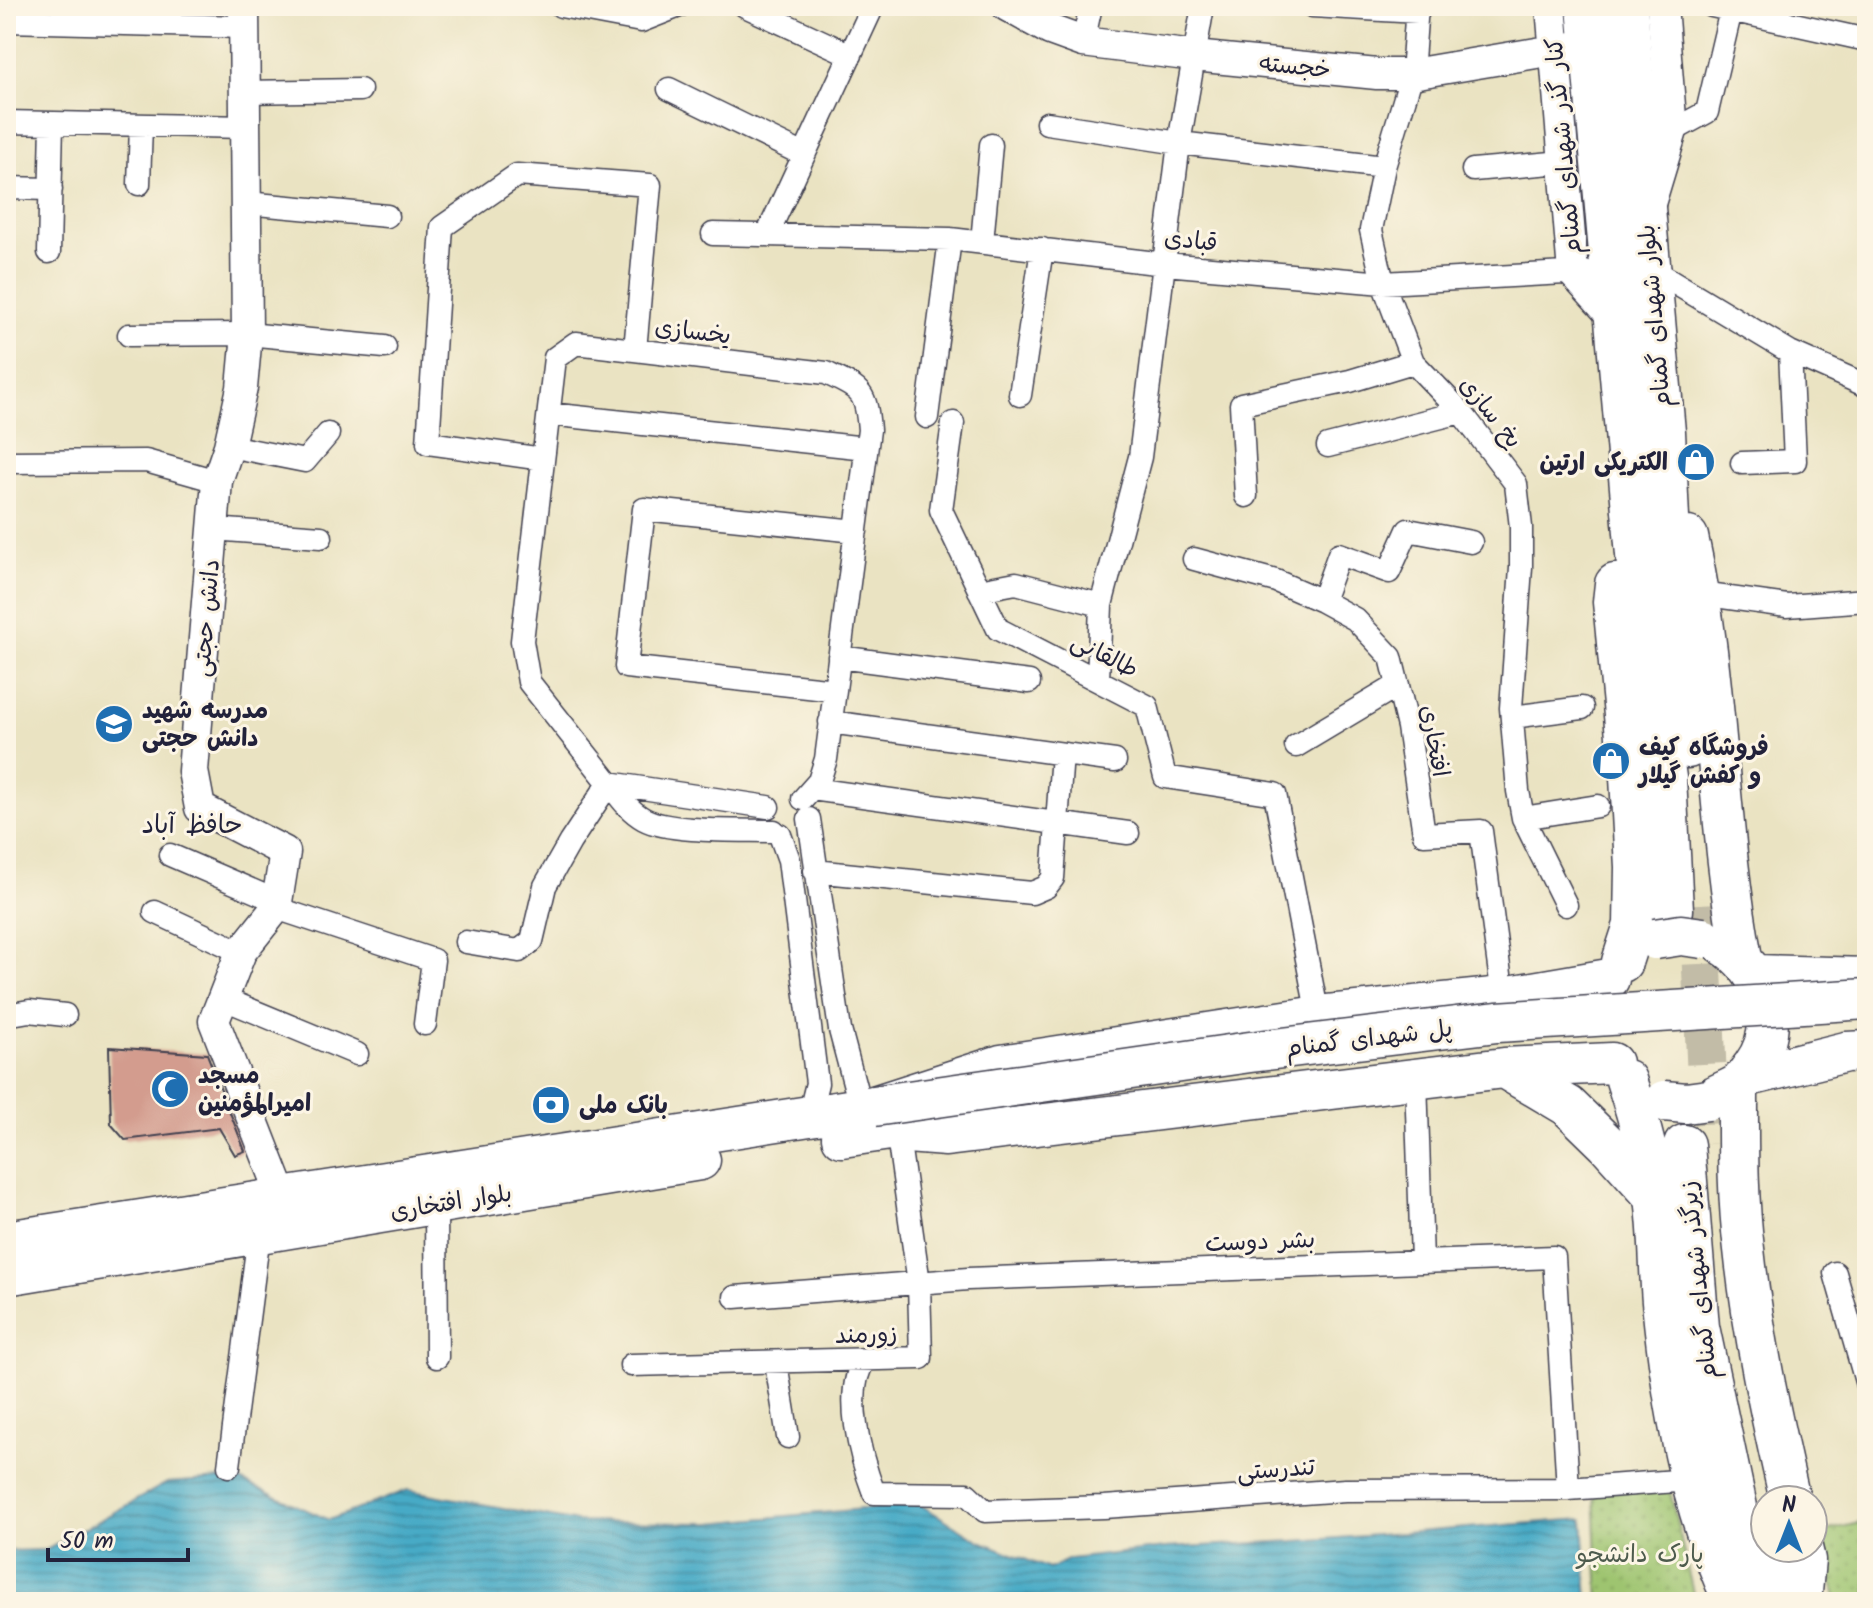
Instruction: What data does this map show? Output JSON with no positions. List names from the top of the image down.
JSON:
{
  "streets": {
    "highway": [
      "بلوار شهدای گمنام",
      "پل شهدای گمنام",
      "بلوار افتخاری",
      "زیرگذر شهدای گمنام"
    ],
    "street": [
      "خجسته",
      "کنار گذر شهدای گمنام",
      "قبادی",
      "یخسازی",
      "یخ سازی",
      "دانش حجتی",
      "طالقانی",
      "افتخاری",
      "بشر دوست",
      "زورمند",
      "تندرستی"
    ]
  },
  "crossings": [
    ["خجسته", "کنار گذر شهدای گمنام"],
    ["خجسته", "بلوار شهدای گمنام"],
    ["خجسته", "یخ سازی"],
    ["کنار گذر شهدای گمنام", "قبادی"],
    ["کنار گذر شهدای گمنام", "بلوار شهدای گمنام"],
    ["قبادی", "بلوار شهدای گمنام"],
    ["قبادی", "یخ سازی"],
    ["یخسازی", "زورمند"],
    ["پل شهدای گمنام", "بلوار افتخاری"],
    ["پل شهدای گمنام", "زورمند"],
    ["بلوار افتخاری", "زورمند"],
    ["بشر دوست", "زورمند"],
    ["بشر دوست", "تندرستی"],
    ["زورمند", "تندرستی"]
  ],
  "districts": ["حافظ آباد"],
  "parks": ["پارک دانشجو"],
  "places": {
    "shop": ["الکتریکی ارتین", "فروشگاه کیف و کفش گیلار"],
    "school or university": ["مدرسه شهید دانش حجتی"],
    "mosque": ["مسجد امیرالمؤمنین"],
    "bank": ["بانک ملی"]
  },
  "scale_bar": "50 m",
  "north": "top"
}
